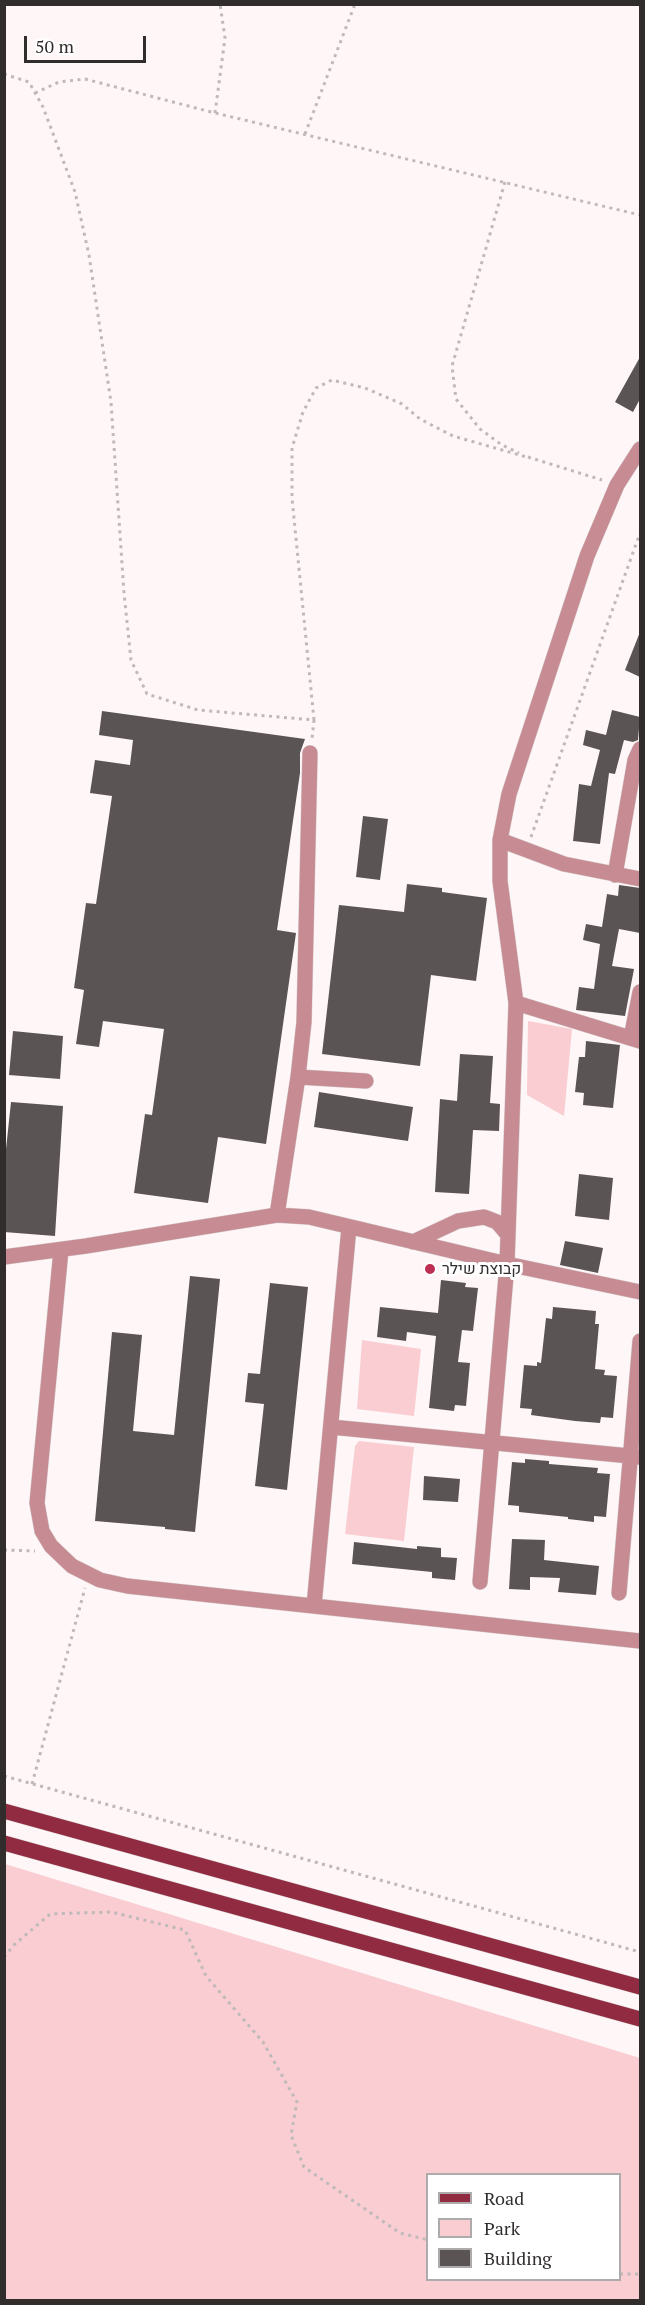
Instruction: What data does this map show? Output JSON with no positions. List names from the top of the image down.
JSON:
{
  "places": ["קבוצת שילר"],
  "legend": ["Road", "Park", "Building"],
  "scale_bar": "50 m"
}
